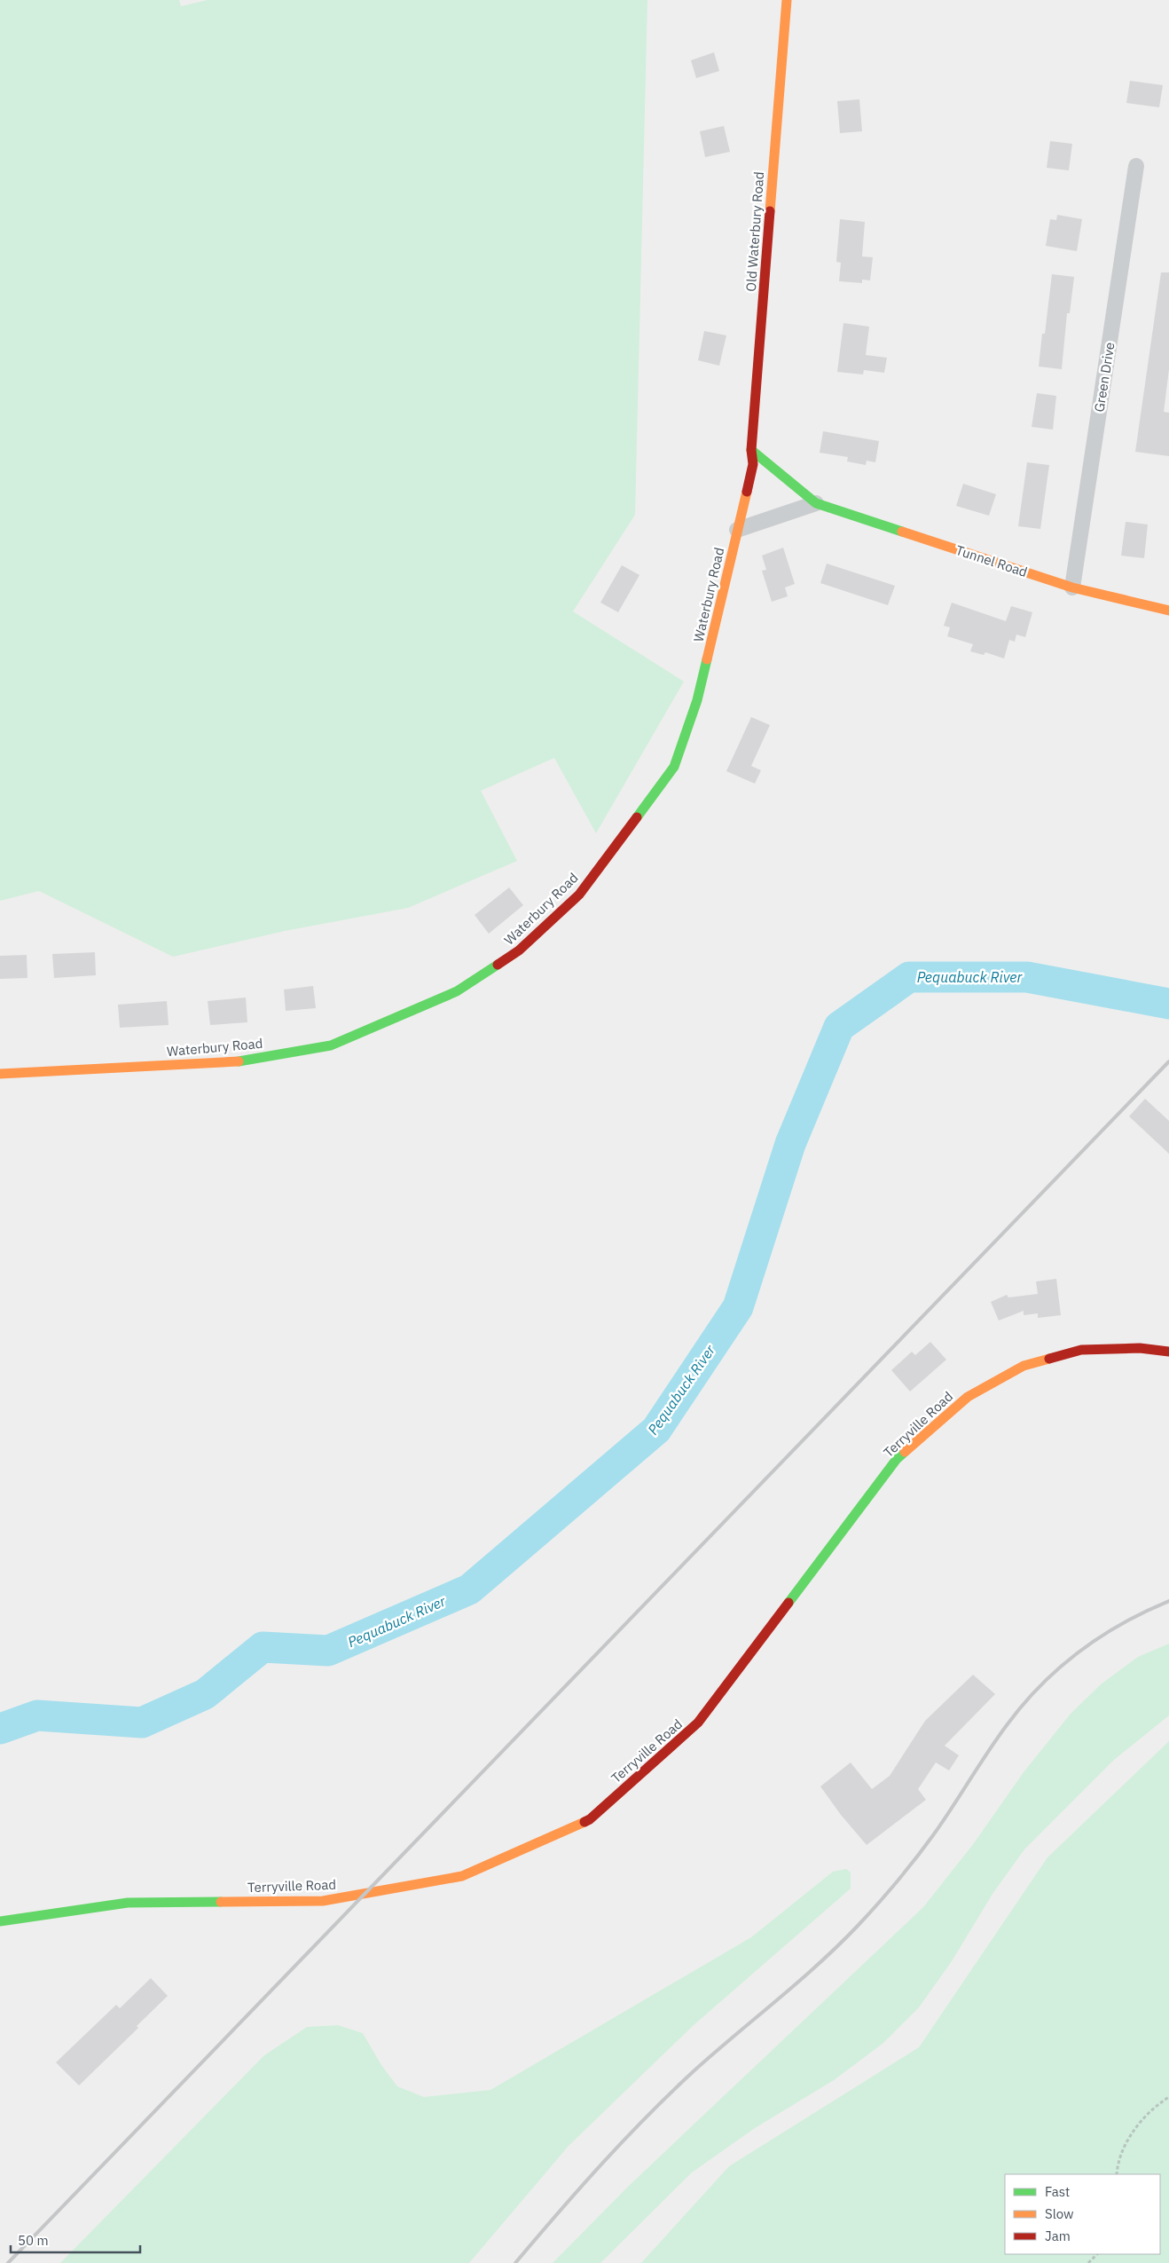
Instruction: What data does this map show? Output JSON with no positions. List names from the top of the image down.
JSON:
{
  "streets": {
    "main road": [
      "Old Waterbury Road",
      "Tunnel Road",
      "Waterbury Road",
      "Terryville Road"
    ],
    "street": ["Green Drive"]
  },
  "crossings": [
    ["Old Waterbury Road", "Tunnel Road"],
    ["Old Waterbury Road", "Waterbury Road"],
    ["Green Drive", "Tunnel Road"]
  ],
  "water": ["Pequabuck River"],
  "legend": ["Fast", "Slow", "Jam"],
  "scale_bar": "50 m"
}
